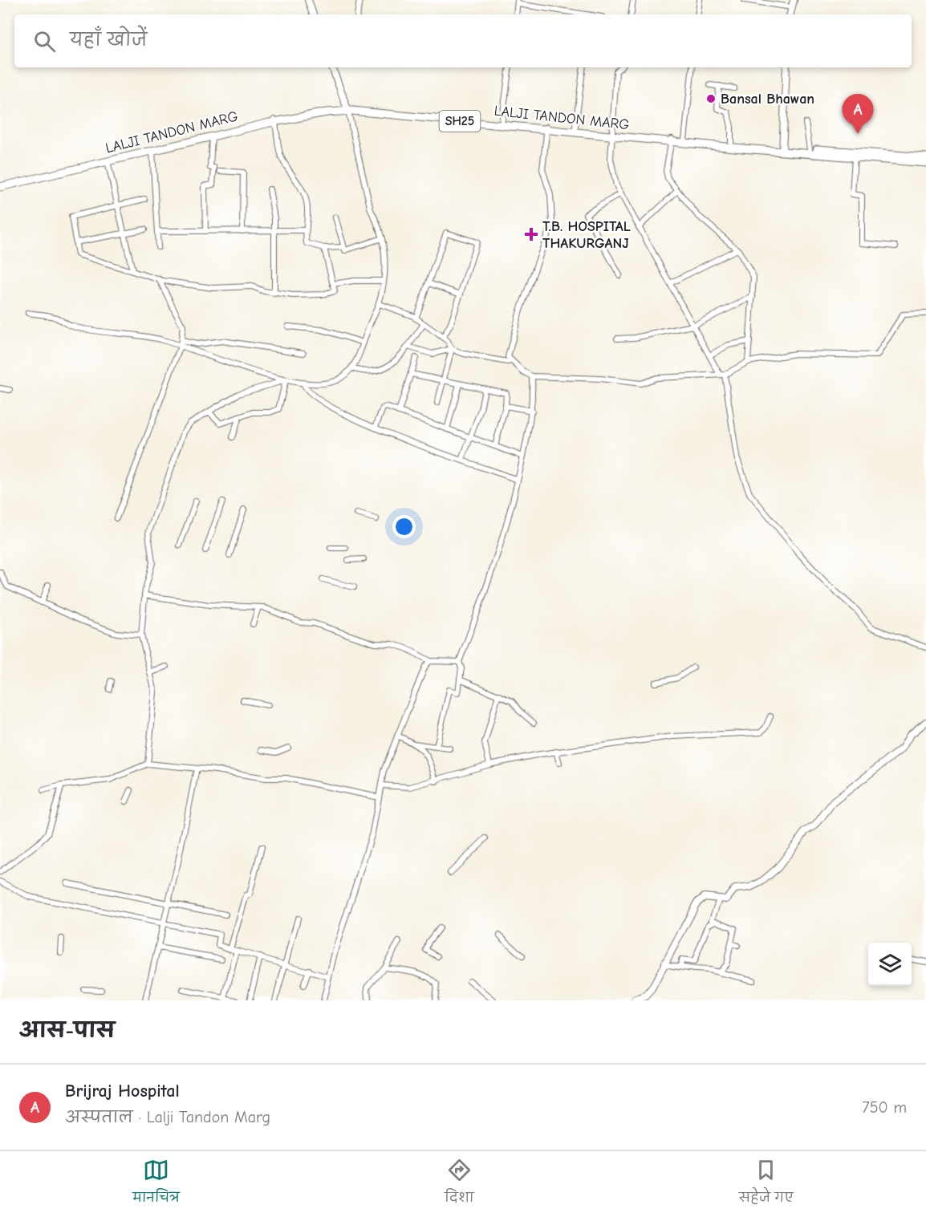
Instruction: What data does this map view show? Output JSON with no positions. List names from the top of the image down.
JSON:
{
  "streets": {
    "main road": ["LALJI TANDON MARG", "SH25"]
  },
  "places": {
    "other": ["Bansal Bhawan"],
    "health": ["T.B. HOSPITAL THAKURGANJ"]
  },
  "page": {
    "search": "यहाँ खोजें",
    "pins": "A",
    "heading": "आस-पास",
    "list": [
      {
        "mark": "A",
        "name": "Brijraj Hospital",
        "note": "अस्पताल · Lalji Tandon Marg",
        "value": "750 m"
      }
    ],
    "nav": ["मानचित्र", "दिशा", "सहेजे गए"]
  }
}
